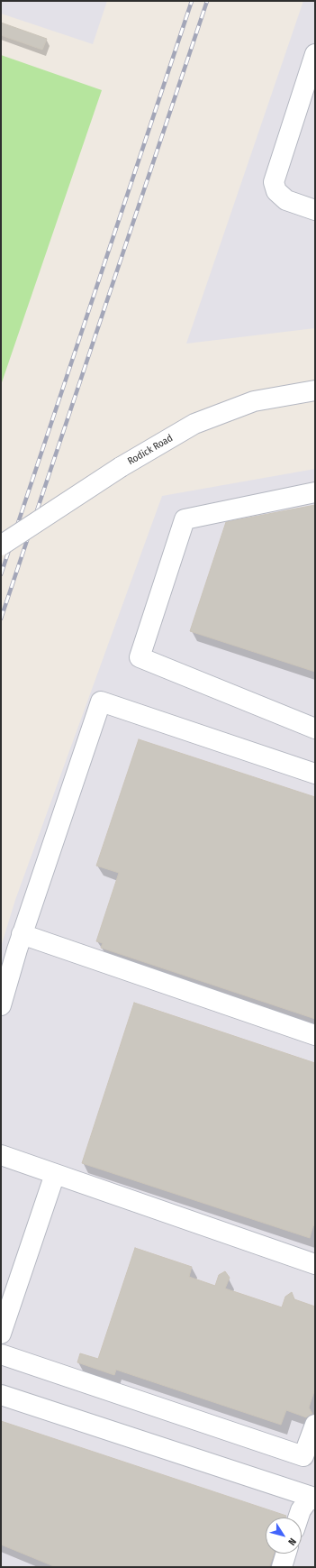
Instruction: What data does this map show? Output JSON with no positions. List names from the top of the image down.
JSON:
{
  "streets": {
    "street": ["Rodick Road"]
  },
  "north": "bottom right"
}
